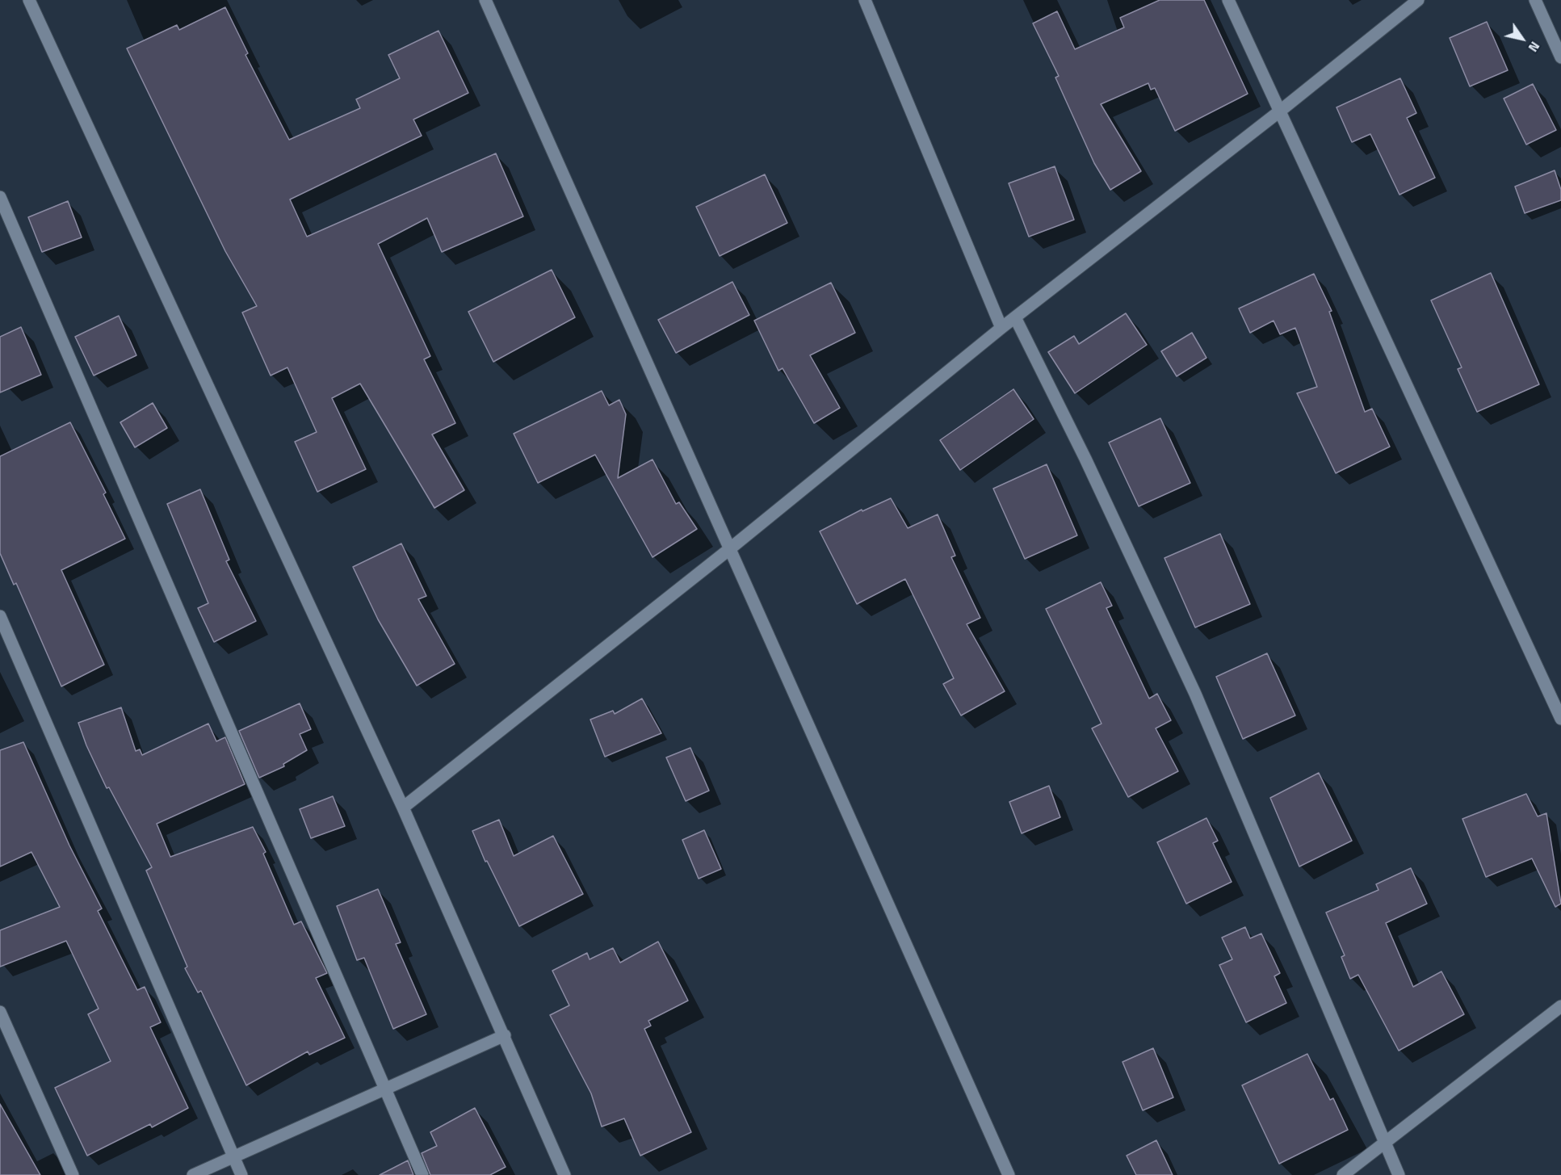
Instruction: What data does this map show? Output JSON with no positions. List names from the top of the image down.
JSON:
{
  "north": "bottom right"
}
